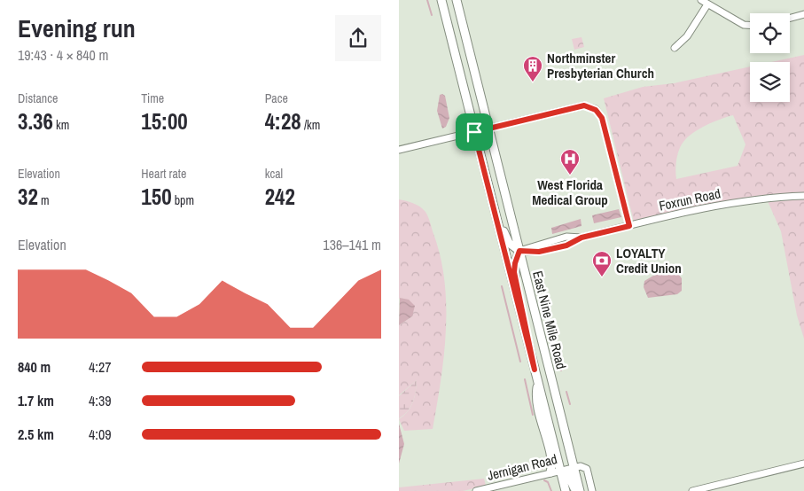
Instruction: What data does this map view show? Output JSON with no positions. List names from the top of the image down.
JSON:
{
  "streets": {
    "main road": ["East Nine Mile Road"],
    "street": ["Foxrun Road", "Jernigan Road"]
  },
  "crossings": [
    ["Foxrun Road", "East Nine Mile Road"],
    ["East Nine Mile Road", "Jernigan Road"]
  ],
  "places": {
    "building": ["Northminster Presbyterian Church"],
    "hospital": ["West Florida Medical Group"],
    "bank": ["LOYALTY Credit Union"]
  },
  "page": {
    "heading": ["Evening run", "19:43 · 4 × 840 m"],
    "stats": [
      ["Distance", "3.36 km"],
      ["Time", "15:00"],
      ["Pace", "4:28 /km"],
      ["Elevation", "32 m"],
      ["Heart rate", "150 bpm"],
      ["kcal", "242"]
    ],
    "chart": ["Elevation", "136–141 m"],
    "list": [
      {
        "name": "840 m",
        "note": "4:27"
      },
      {
        "name": "1.7 km",
        "note": "4:39"
      },
      {
        "name": "2.5 km",
        "note": "4:09"
      }
    ]
  }
}
